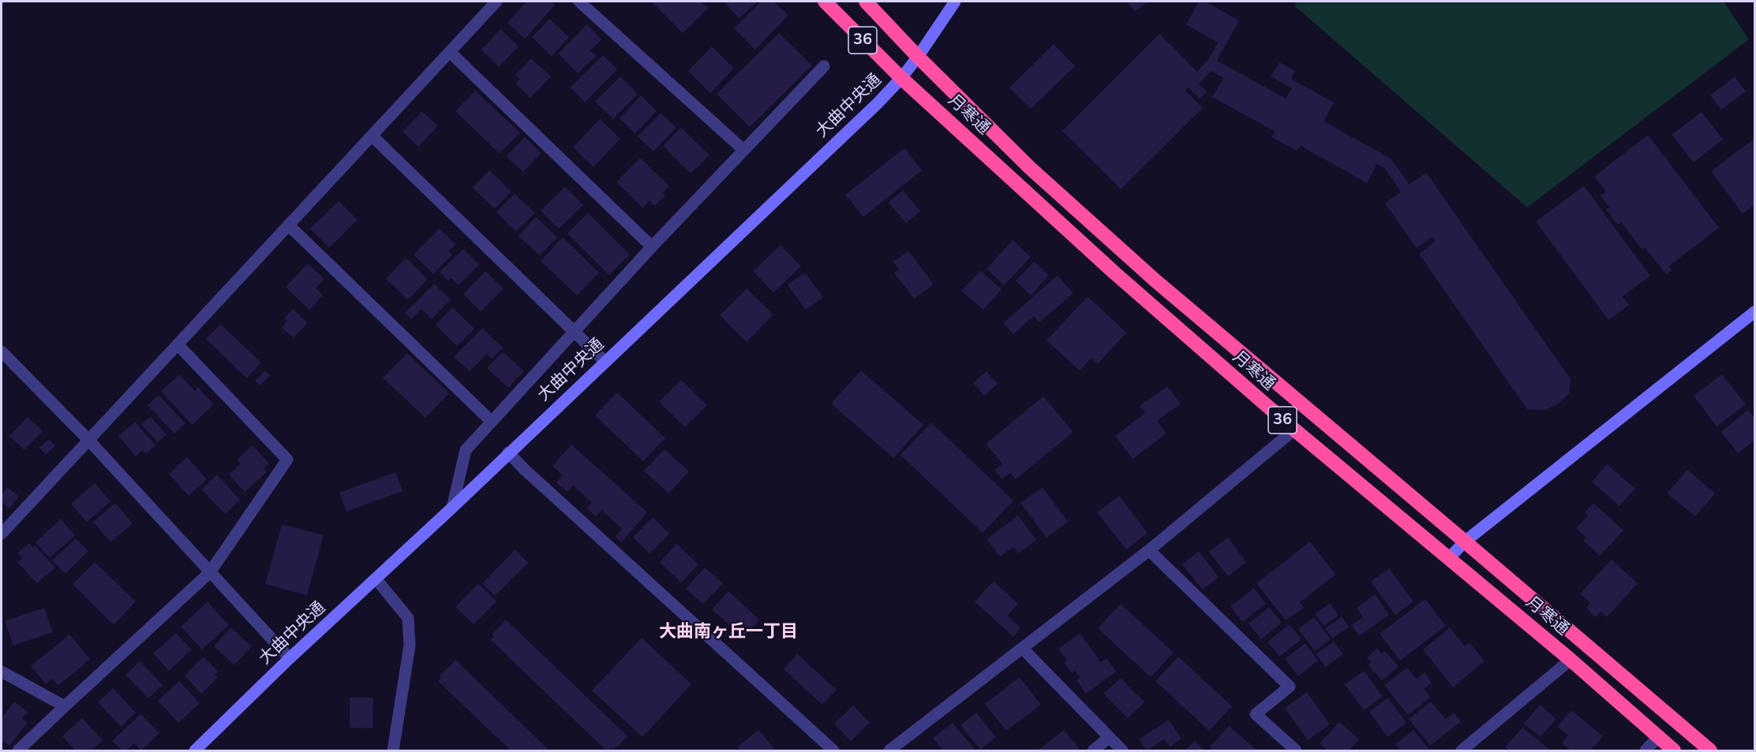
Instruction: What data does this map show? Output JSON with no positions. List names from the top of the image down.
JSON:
{
  "streets": {
    "highway": ["36", "月寒通"],
    "main road": ["大曲中央通"]
  },
  "crossings": [
    ["大曲中央通", "月寒通"]
  ],
  "districts": ["大曲南ヶ丘一丁目"]
}
